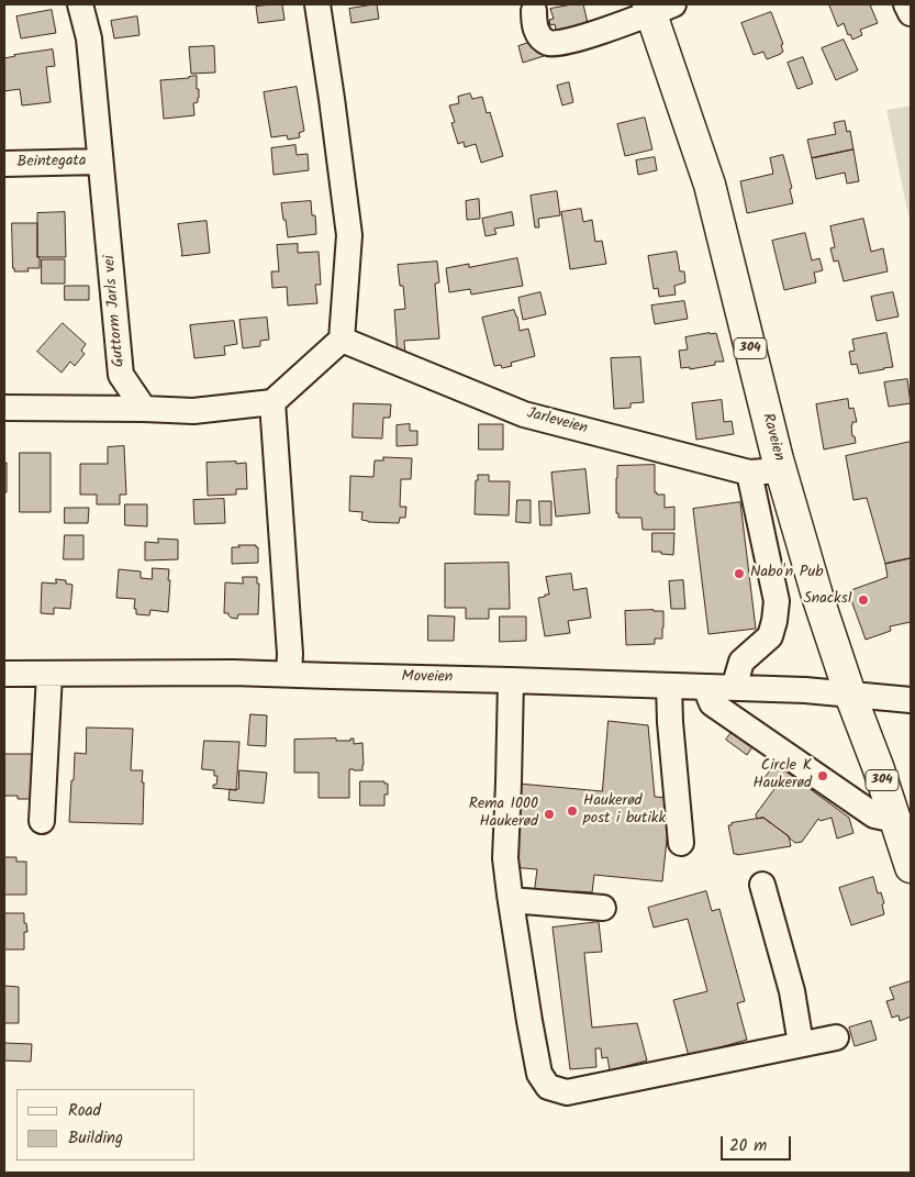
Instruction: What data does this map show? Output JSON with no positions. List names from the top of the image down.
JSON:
{
  "streets": {
    "main road": ["304", "Raveien"],
    "street": [
      "Beintegata",
      "Guttorm Jarls vei",
      "Jarleveien",
      "Moveien"
    ]
  },
  "crossings": [
    ["Beintegata", "Guttorm Jarls vei"],
    ["Jarleveien", "Raveien"],
    ["Raveien", "Moveien"]
  ],
  "places": [
    "Nabo'n Pub",
    "Snacks1",
    "Circle K Haukerød",
    "Haukerød post i butikk",
    "Rema 1000 Haukerød"
  ],
  "legend": ["Road", "Building"],
  "scale_bar": "20 m"
}
